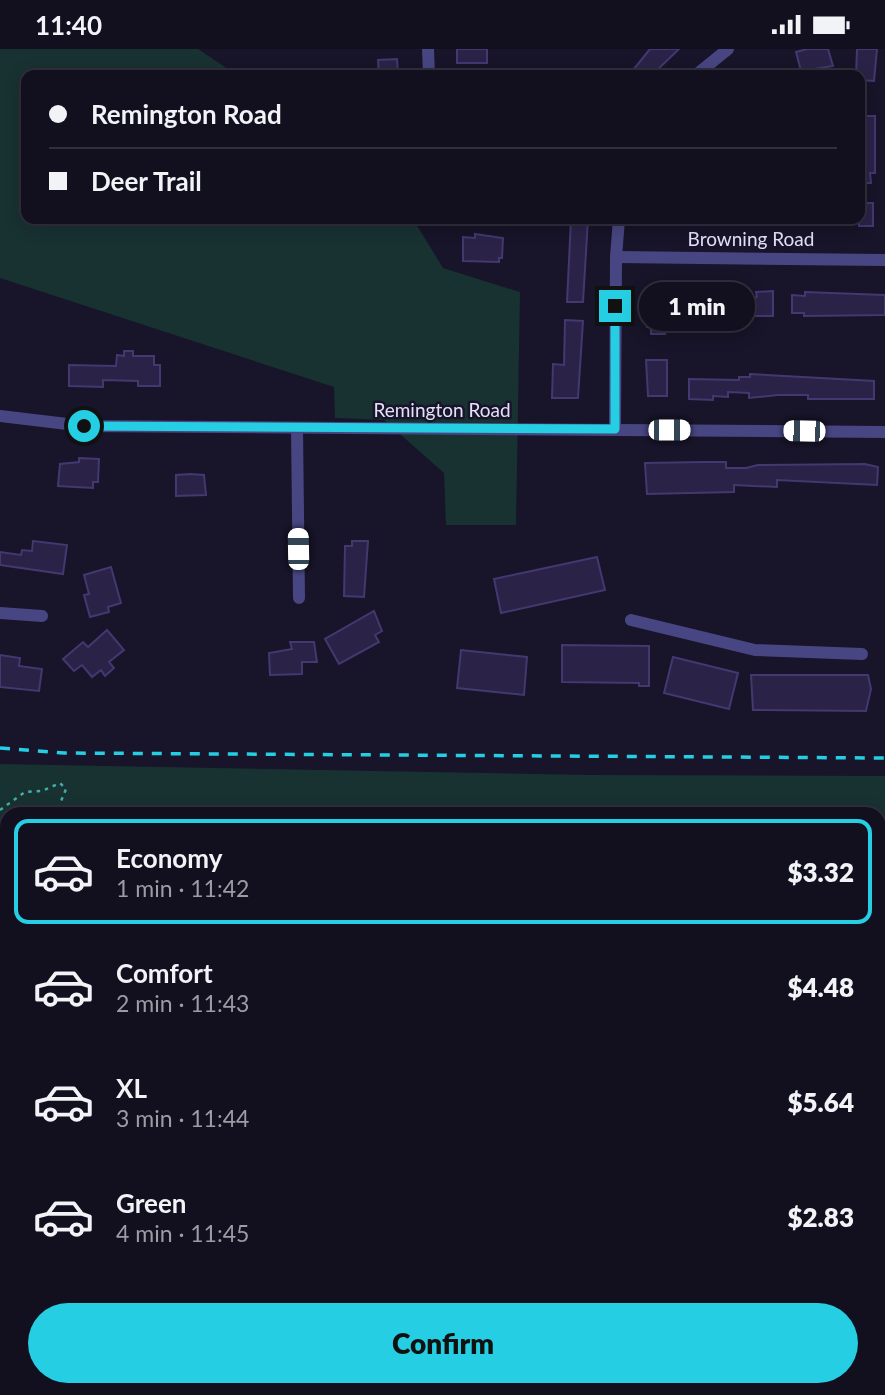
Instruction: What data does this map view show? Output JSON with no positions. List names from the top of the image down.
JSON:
{
  "streets": {
    "street": ["Browning Road", "Remington Road"]
  },
  "page": {
    "status": "11:40",
    "banner": ["Remington Road", "Deer Trail"],
    "bubble": "1 min",
    "list": [
      {
        "name": "Economy",
        "note": "1 min · 11:42",
        "value": "$3.32"
      },
      {
        "name": "Comfort",
        "note": "2 min · 11:43",
        "value": "$4.48"
      },
      {
        "name": "XL",
        "note": "3 min · 11:44",
        "value": "$5.64"
      },
      {
        "name": "Green",
        "note": "4 min · 11:45",
        "value": "$2.83"
      }
    ],
    "buttons": "Confirm"
  }
}
